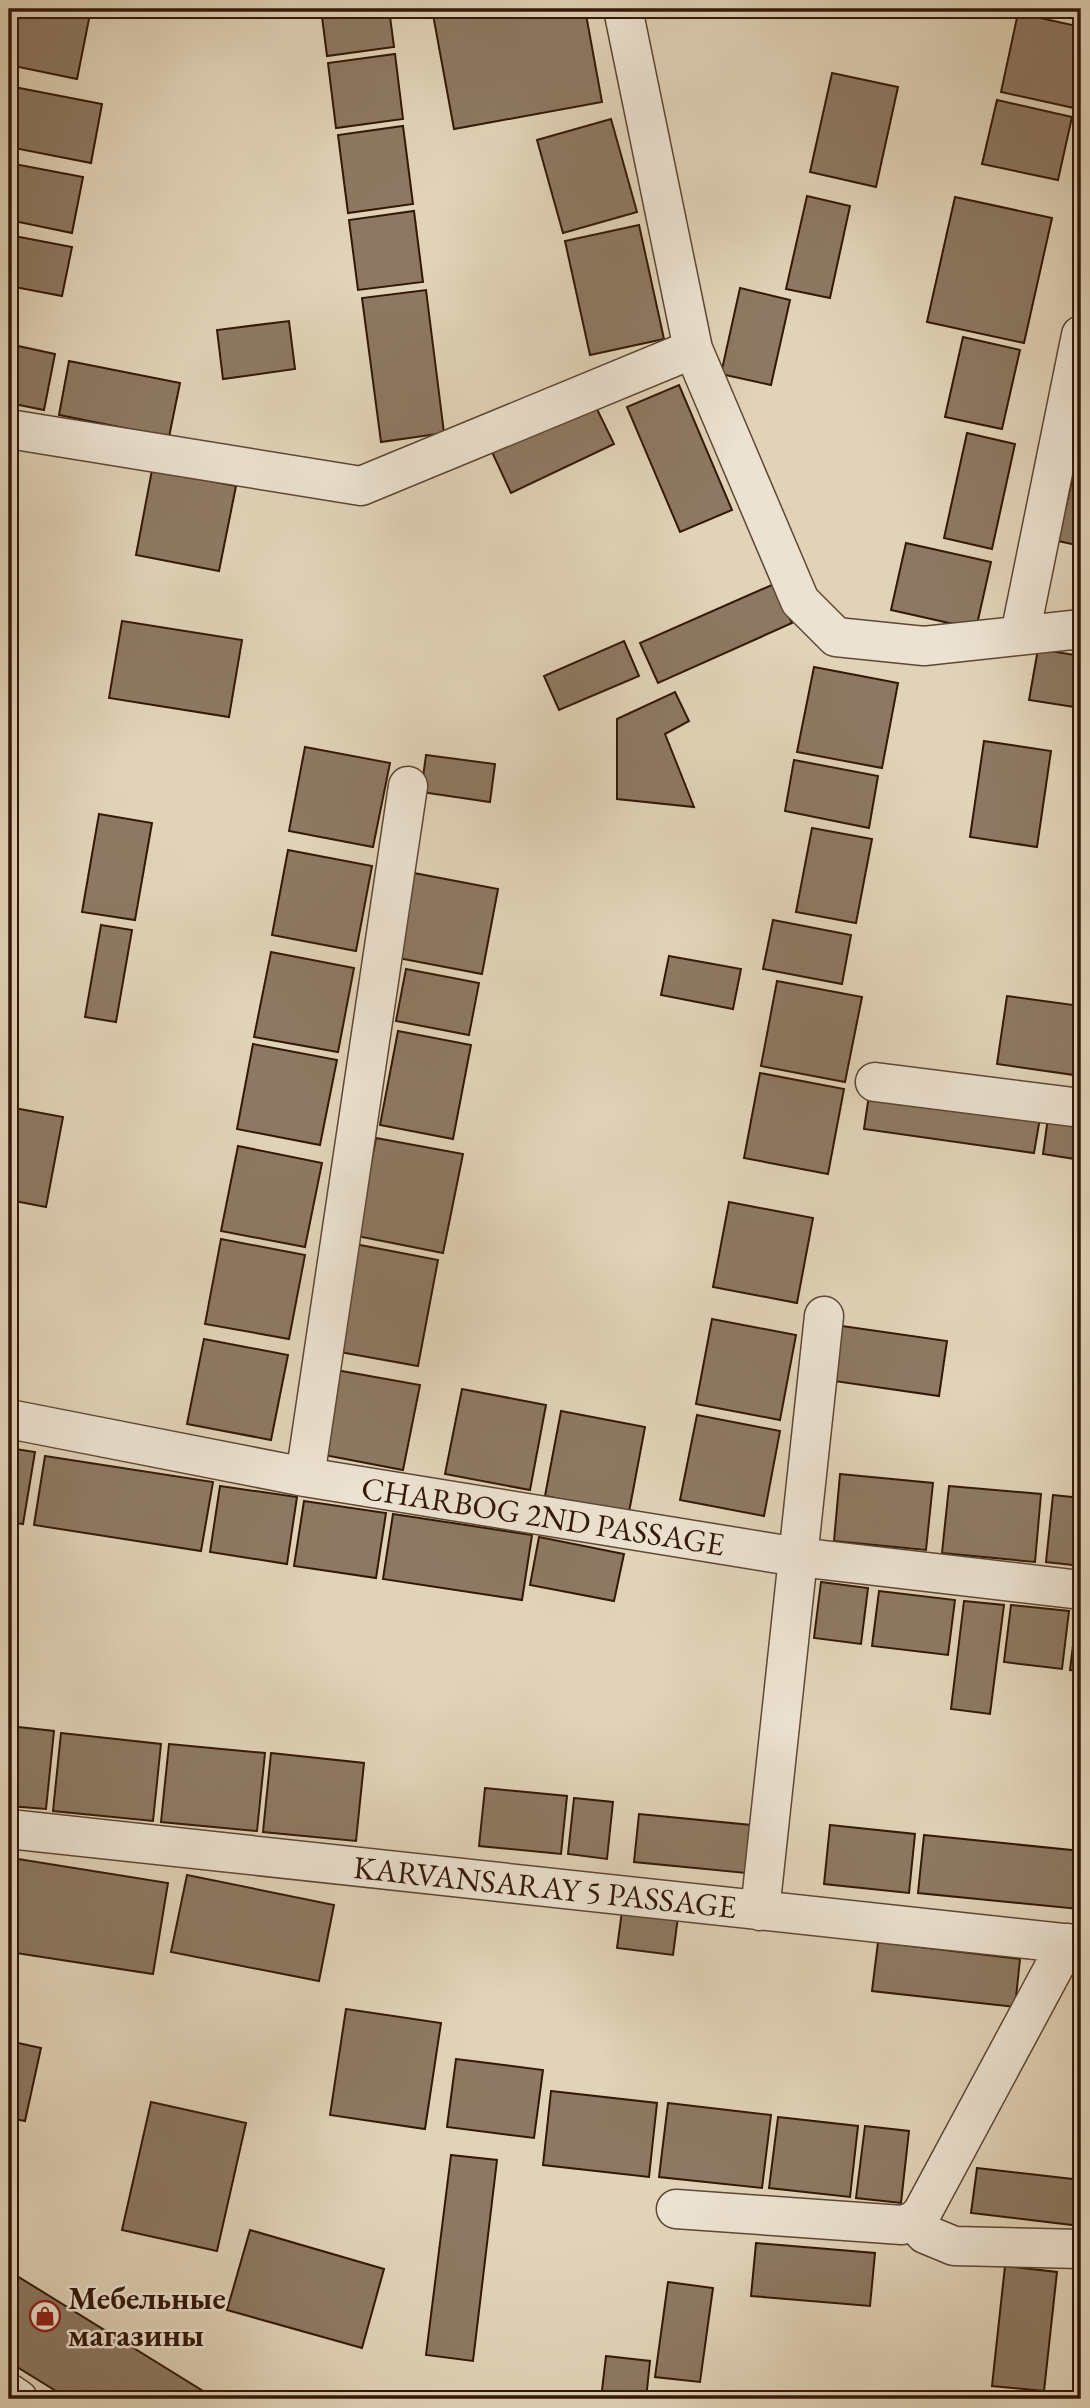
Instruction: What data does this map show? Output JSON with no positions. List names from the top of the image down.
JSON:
{
  "streets": {
    "street": ["CHARBOG 2ND PASSAGE", "KARVANSARAY 5 PASSAGE"]
  },
  "places": {
    "shop": ["Мебельные магазины"]
  }
}
